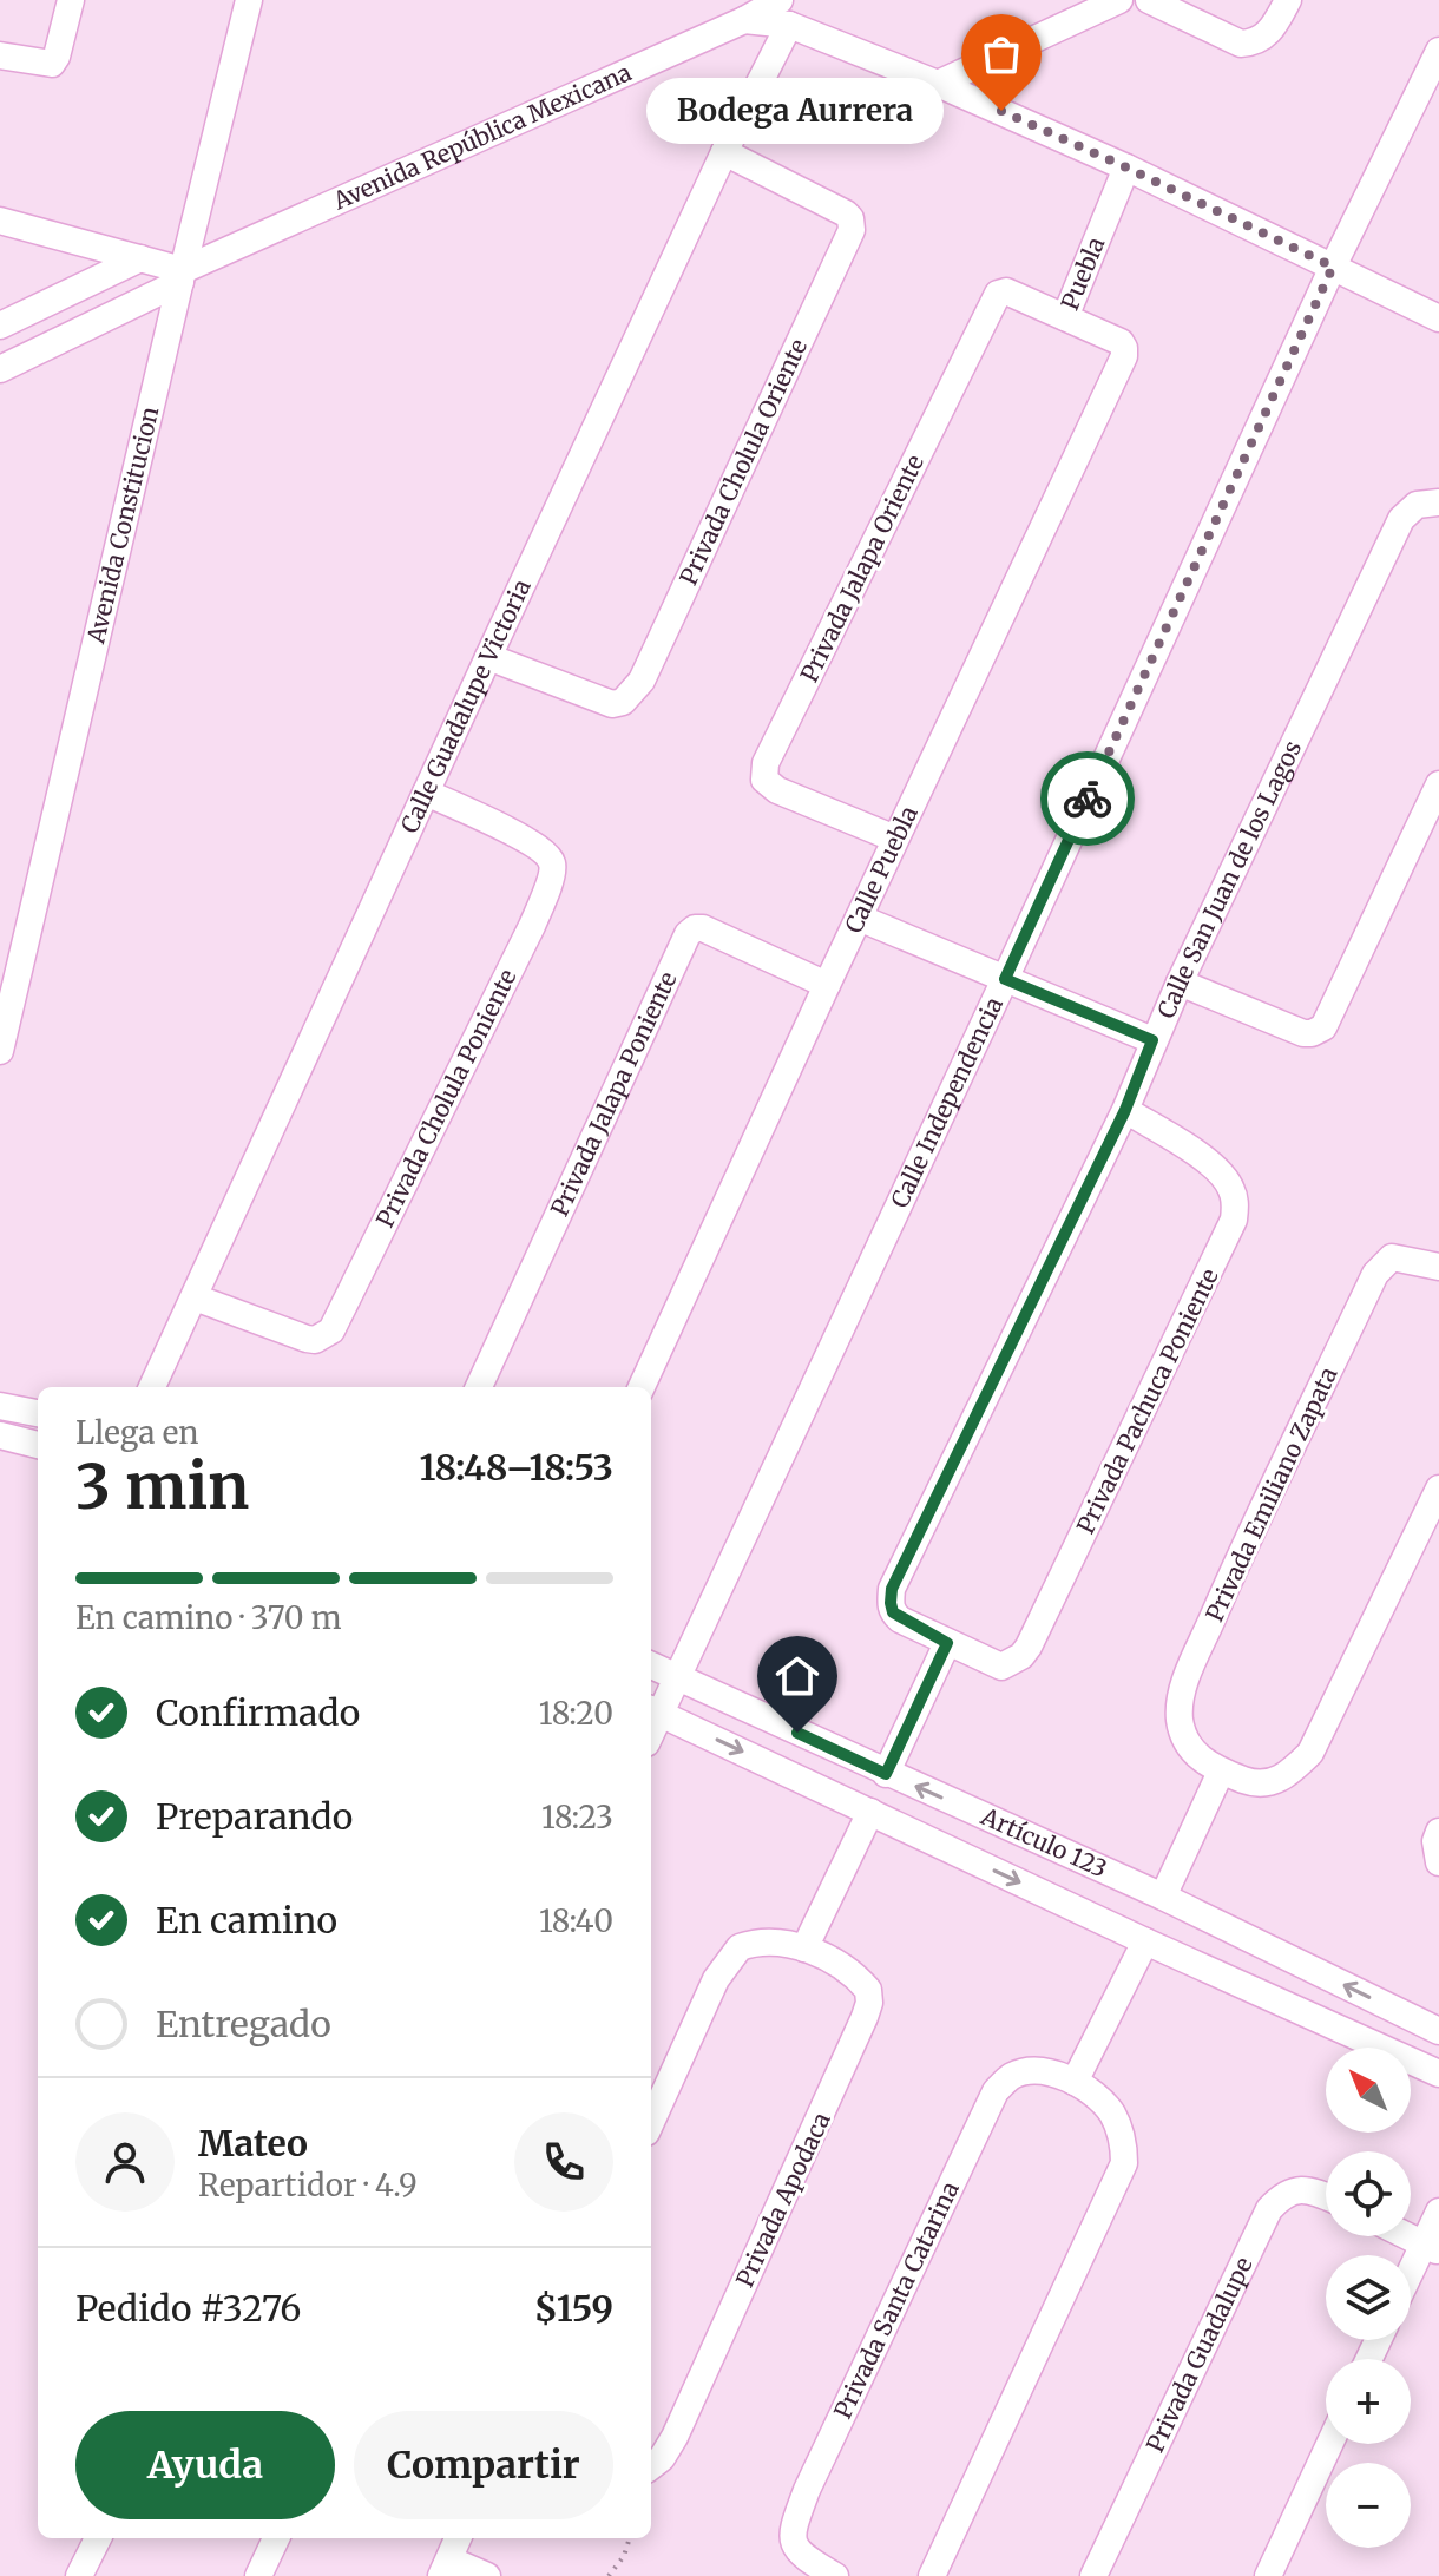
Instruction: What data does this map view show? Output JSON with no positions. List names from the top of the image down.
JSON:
{
  "streets": {
    "street": [
      "Avenida República Mexicana",
      "Puebla",
      "Privada Cholula Oriente",
      "Avenida Constitucion",
      "Privada Jalapa Oriente",
      "Calle Guadalupe Victoria",
      "Calle Puebla",
      "Calle San Juan de los Lagos",
      "Privada Jalapa Poniente",
      "Privada Cholula Poniente",
      "Calle Independencia",
      "Privada Pachuca Poniente",
      "Privada Emiliano Zapata",
      "Artículo 123",
      "Privada Apodaca",
      "Privada Santa Catarina",
      "Privada Guadalupe"
    ]
  },
  "crossings": [
    ["Avenida República Mexicana", "Avenida Constitucion"],
    ["Puebla", "Privada Jalapa Oriente"],
    ["Puebla", "Calle Puebla"],
    ["Privada Cholula Oriente", "Calle Guadalupe Victoria"],
    ["Privada Jalapa Oriente", "Calle Puebla"],
    ["Calle Guadalupe Victoria", "Privada Cholula Poniente"],
    ["Calle Puebla", "Privada Jalapa Poniente"],
    ["Calle San Juan de los Lagos", "Privada Pachuca Poniente"],
    ["Calle Independencia", "Artículo 123"]
  ],
  "places": ["Bodega Aurrera"],
  "north": "top left",
  "page": {
    "bubble": "Bodega Aurrera",
    "heading": ["3 min", "Llega en", "18:48–18:53"],
    "panel": [
      "Mateo",
      "Repartidor · 4.9",
      "Pedido #3276",
      "$159"
    ],
    "bar": "En camino · 370 m",
    "list": [
      ["Confirmado", "18:20"],
      ["Preparando", "18:23"],
      ["En camino", "18:40"],
      "Entregado"
    ],
    "map_buttons": ["+", "−"],
    "buttons": ["Ayuda", "Compartir"]
  }
}
